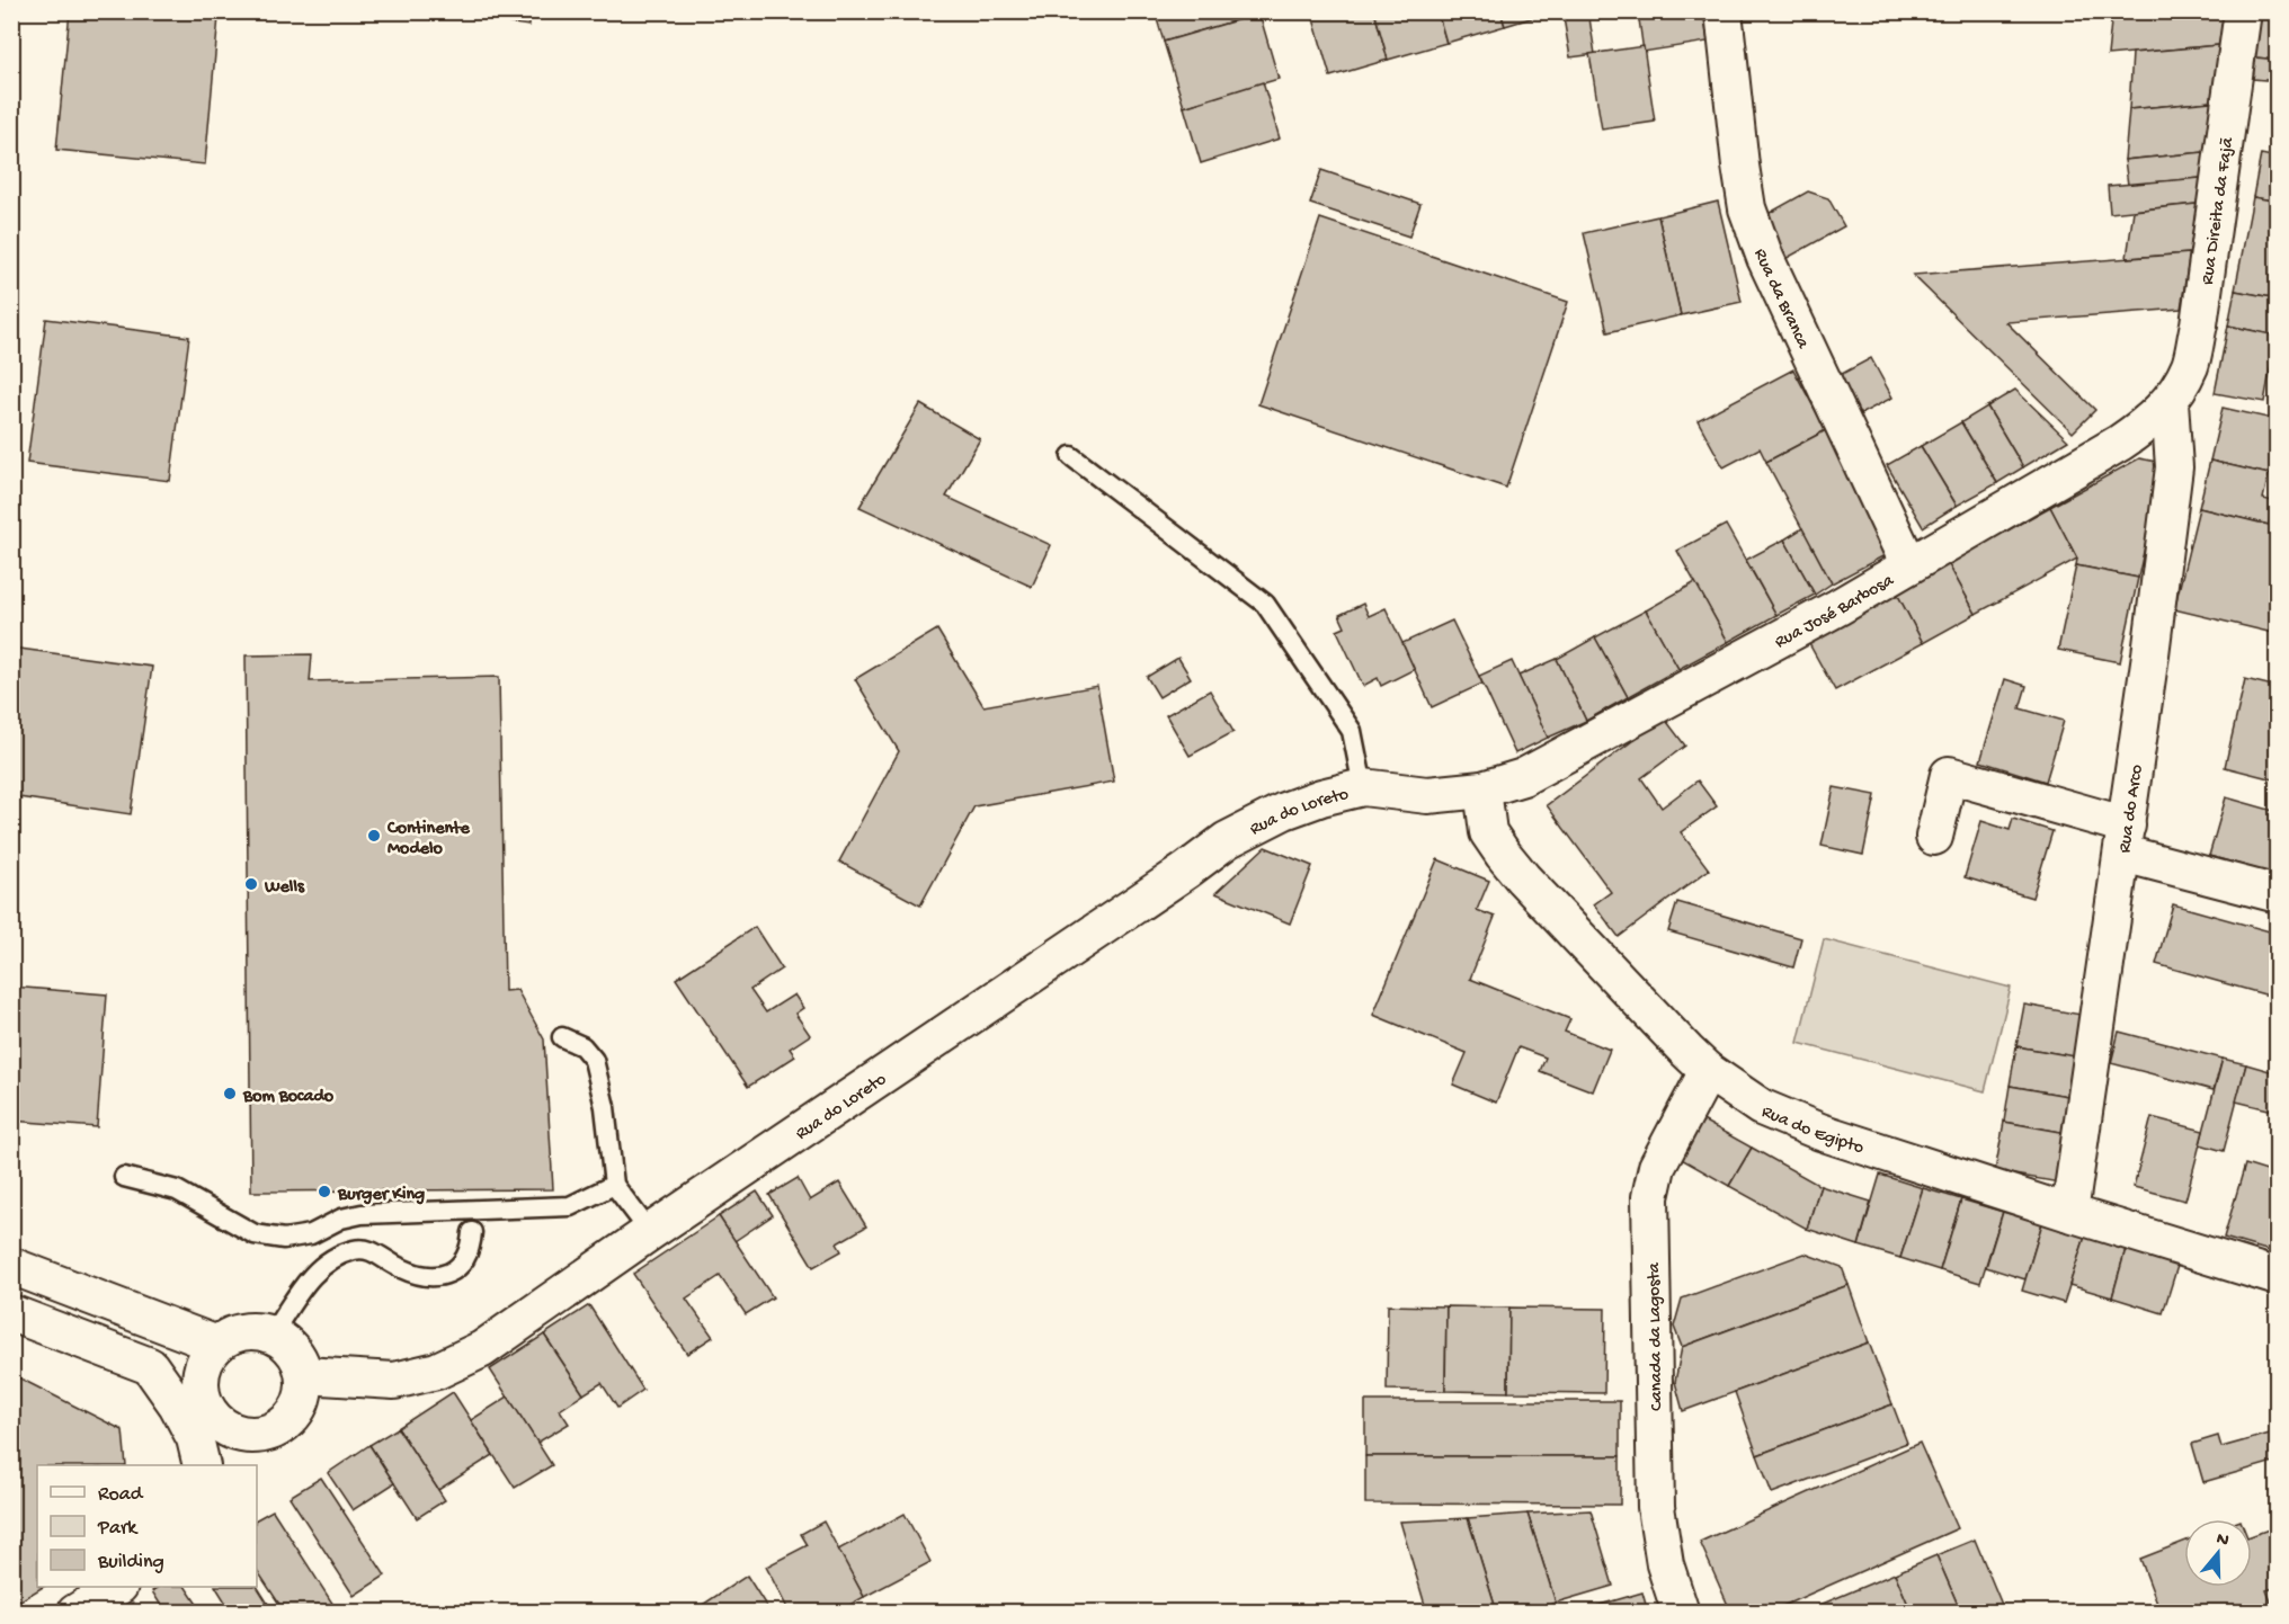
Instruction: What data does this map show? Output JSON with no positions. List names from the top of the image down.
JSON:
{
  "streets": {
    "street": [
      "Rua Direita da Fajã",
      "Rua da Branca",
      "Rua José Barbosa",
      "Rua do Arco",
      "Rua do Loreto",
      "Rua do Egipto",
      "Canada da Lagosta"
    ]
  },
  "crossings": [
    ["Rua Direita da Fajã", "Rua José Barbosa"],
    ["Rua Direita da Fajã", "Rua do Arco"],
    ["Rua da Branca", "Rua José Barbosa"],
    ["Rua José Barbosa", "Rua do Arco"],
    ["Rua José Barbosa", "Rua do Loreto"],
    ["Rua José Barbosa", "Rua do Egipto"],
    ["Rua do Arco", "Rua do Egipto"],
    ["Rua do Egipto", "Canada da Lagosta"]
  ],
  "places": [
    "Continente Modelo",
    "Wells",
    "Bom Bocado",
    "Burger King"
  ],
  "legend": ["Road", "Park", "Building"],
  "north": "top"
}
